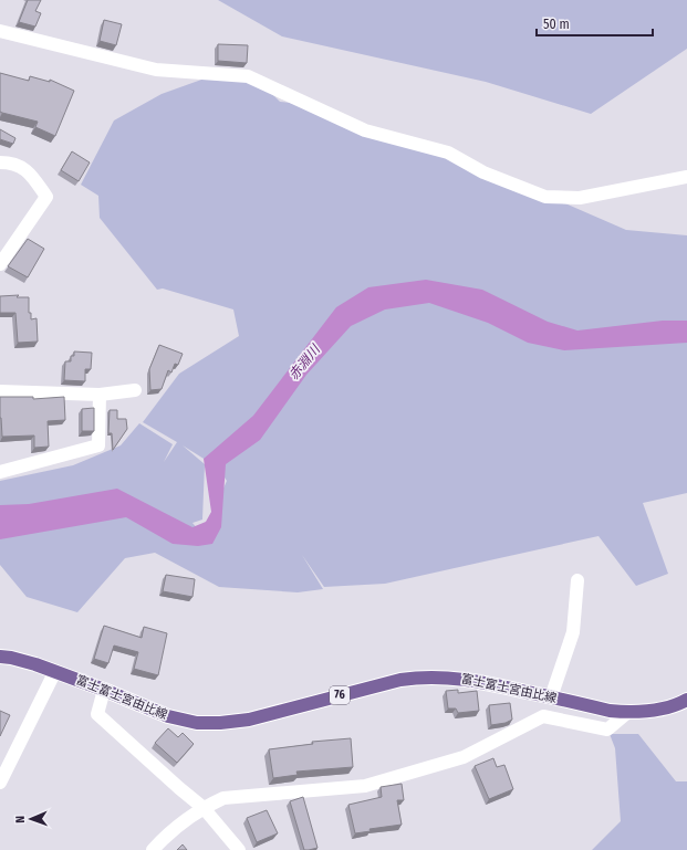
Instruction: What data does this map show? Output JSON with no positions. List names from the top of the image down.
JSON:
{
  "streets": {
    "main road": ["富士富士宮由比線", "76"]
  },
  "water": ["赤淵川"],
  "scale_bar": "50 m",
  "north": "left"
}
